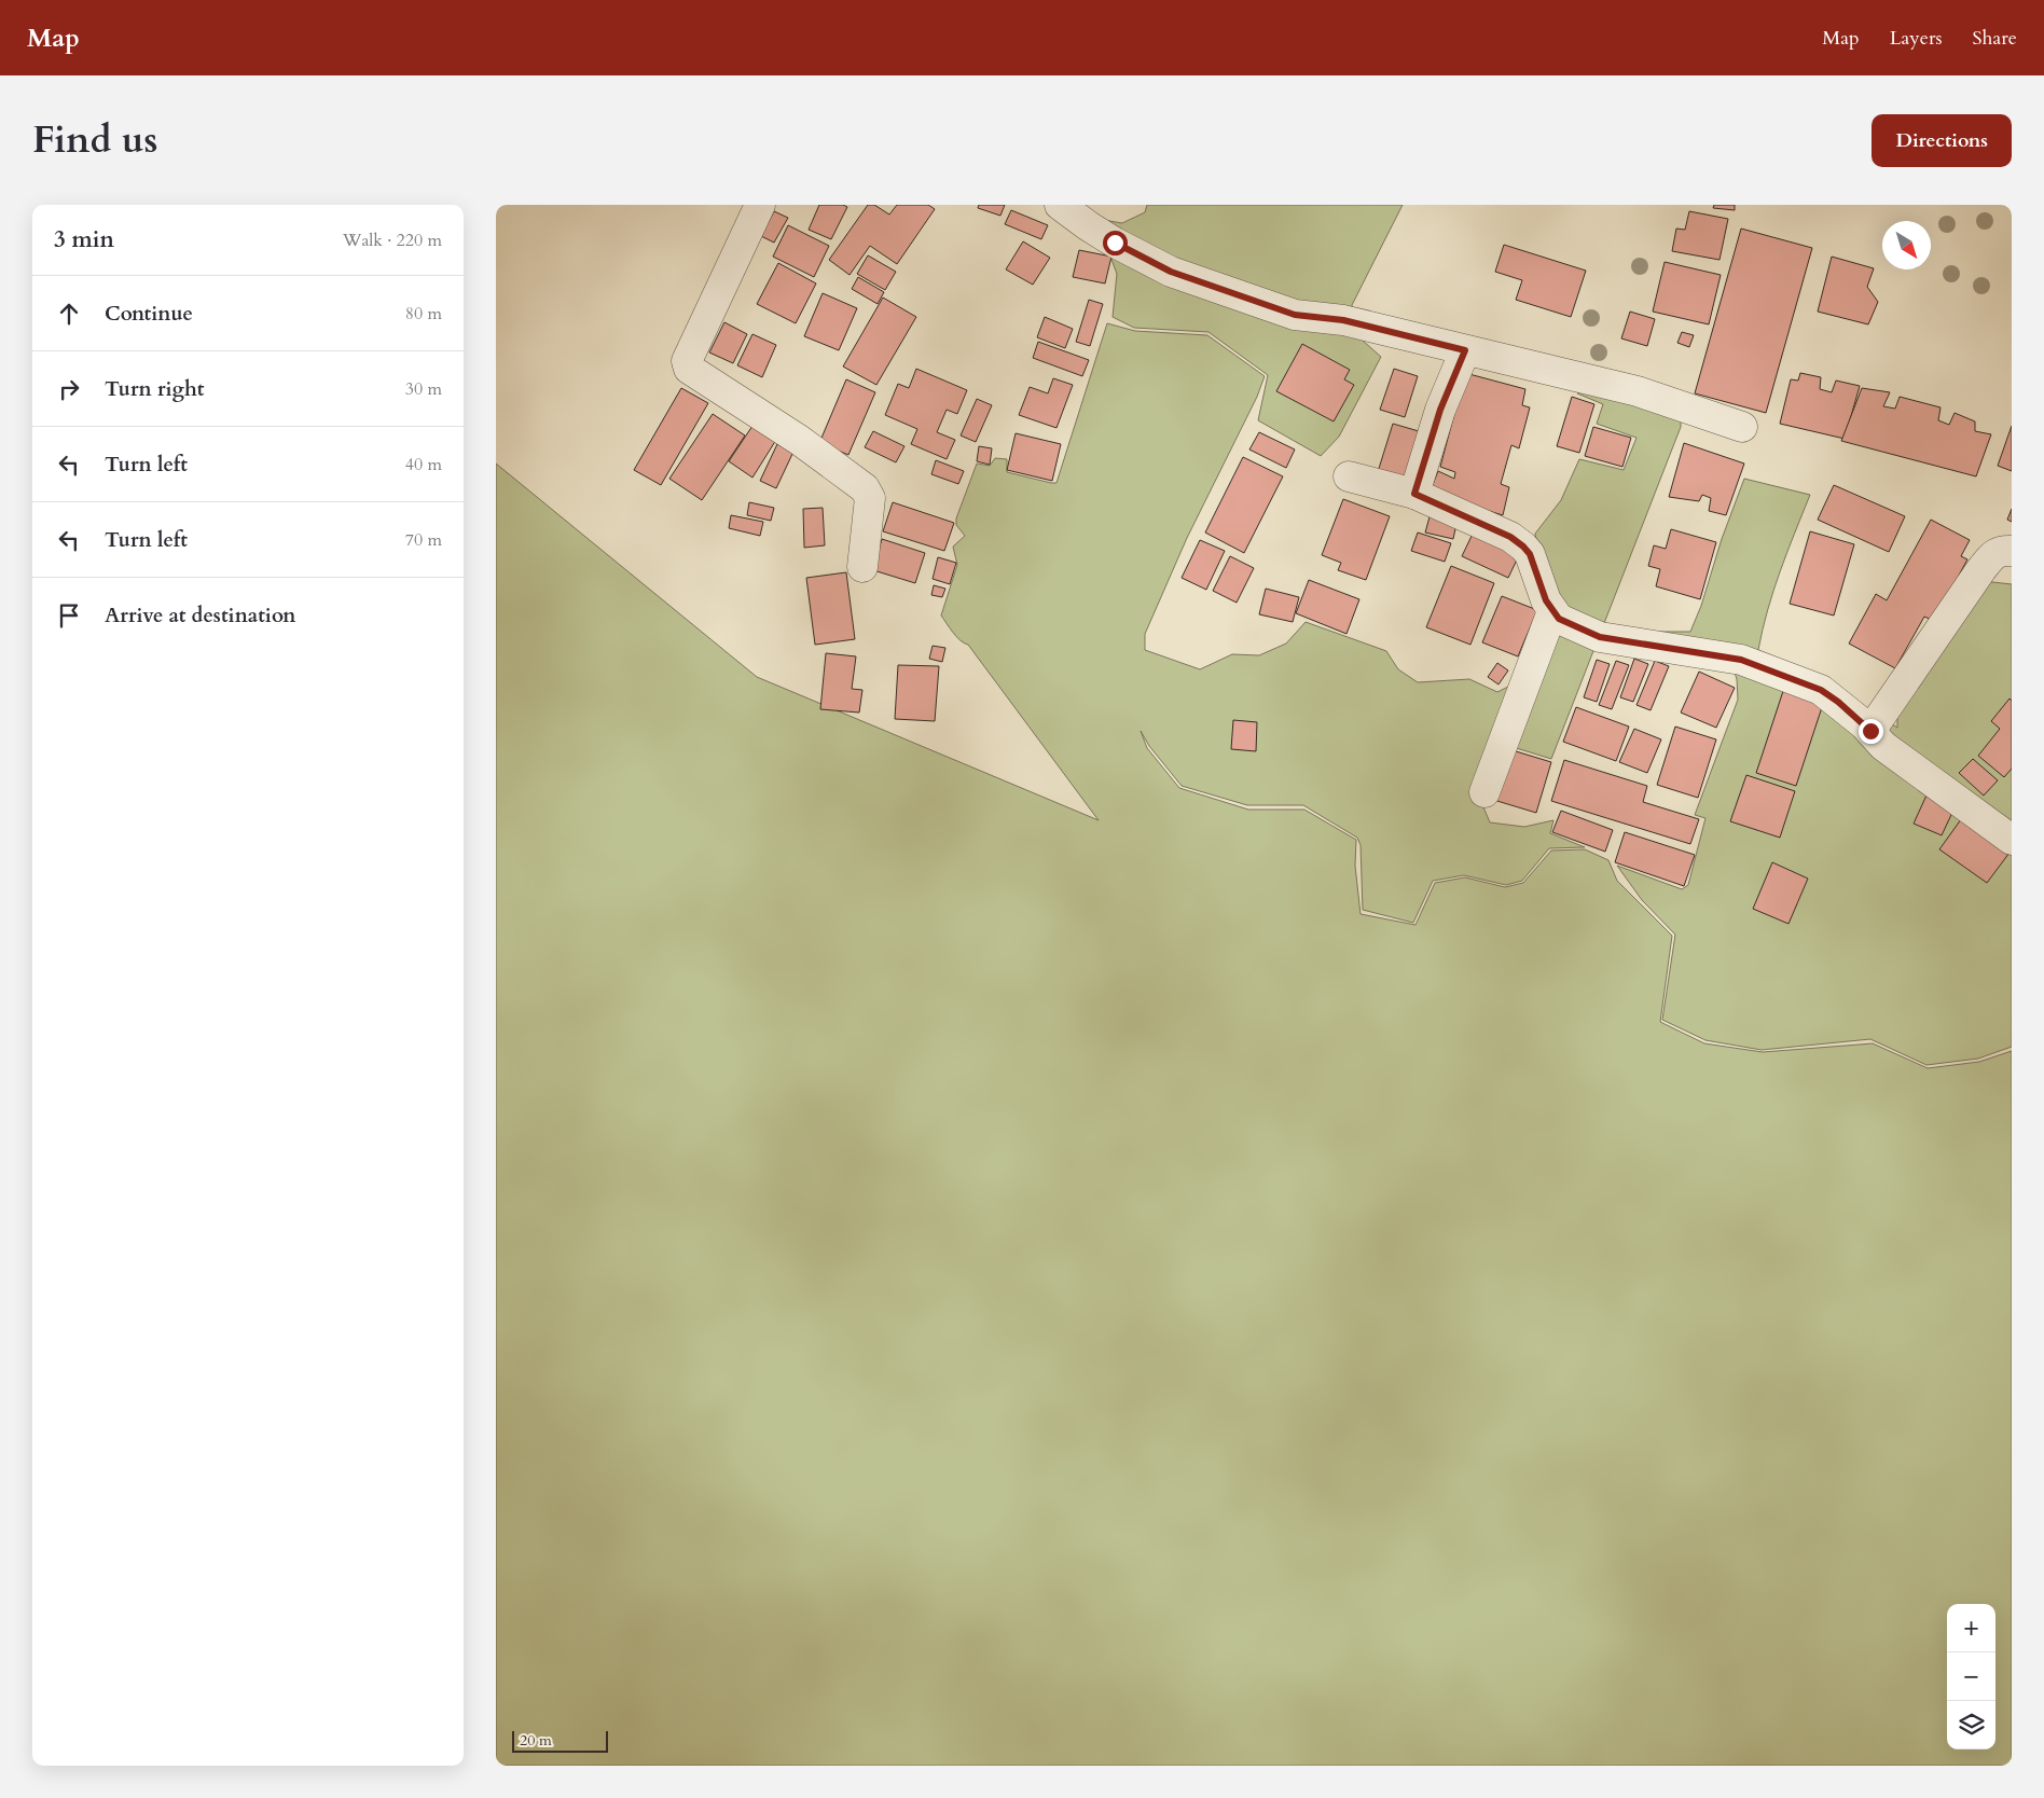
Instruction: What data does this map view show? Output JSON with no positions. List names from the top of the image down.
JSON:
{
  "scale_bar": "20 m",
  "north": "bottom right",
  "page": {
    "header": "Map",
    "nav": ["Map", "Layers", "Share"],
    "title": "Find us",
    "buttons": "Directions",
    "heading": ["3 min", "Walk · 220 m"],
    "list": [
      ["Continue", "80 m"],
      ["Turn right", "30 m"],
      ["Turn left", "40 m"],
      ["Turn left", "70 m"],
      "Arrive at destination"
    ],
    "map_buttons": ["+", "−"],
    "scale": "20 m"
  }
}
